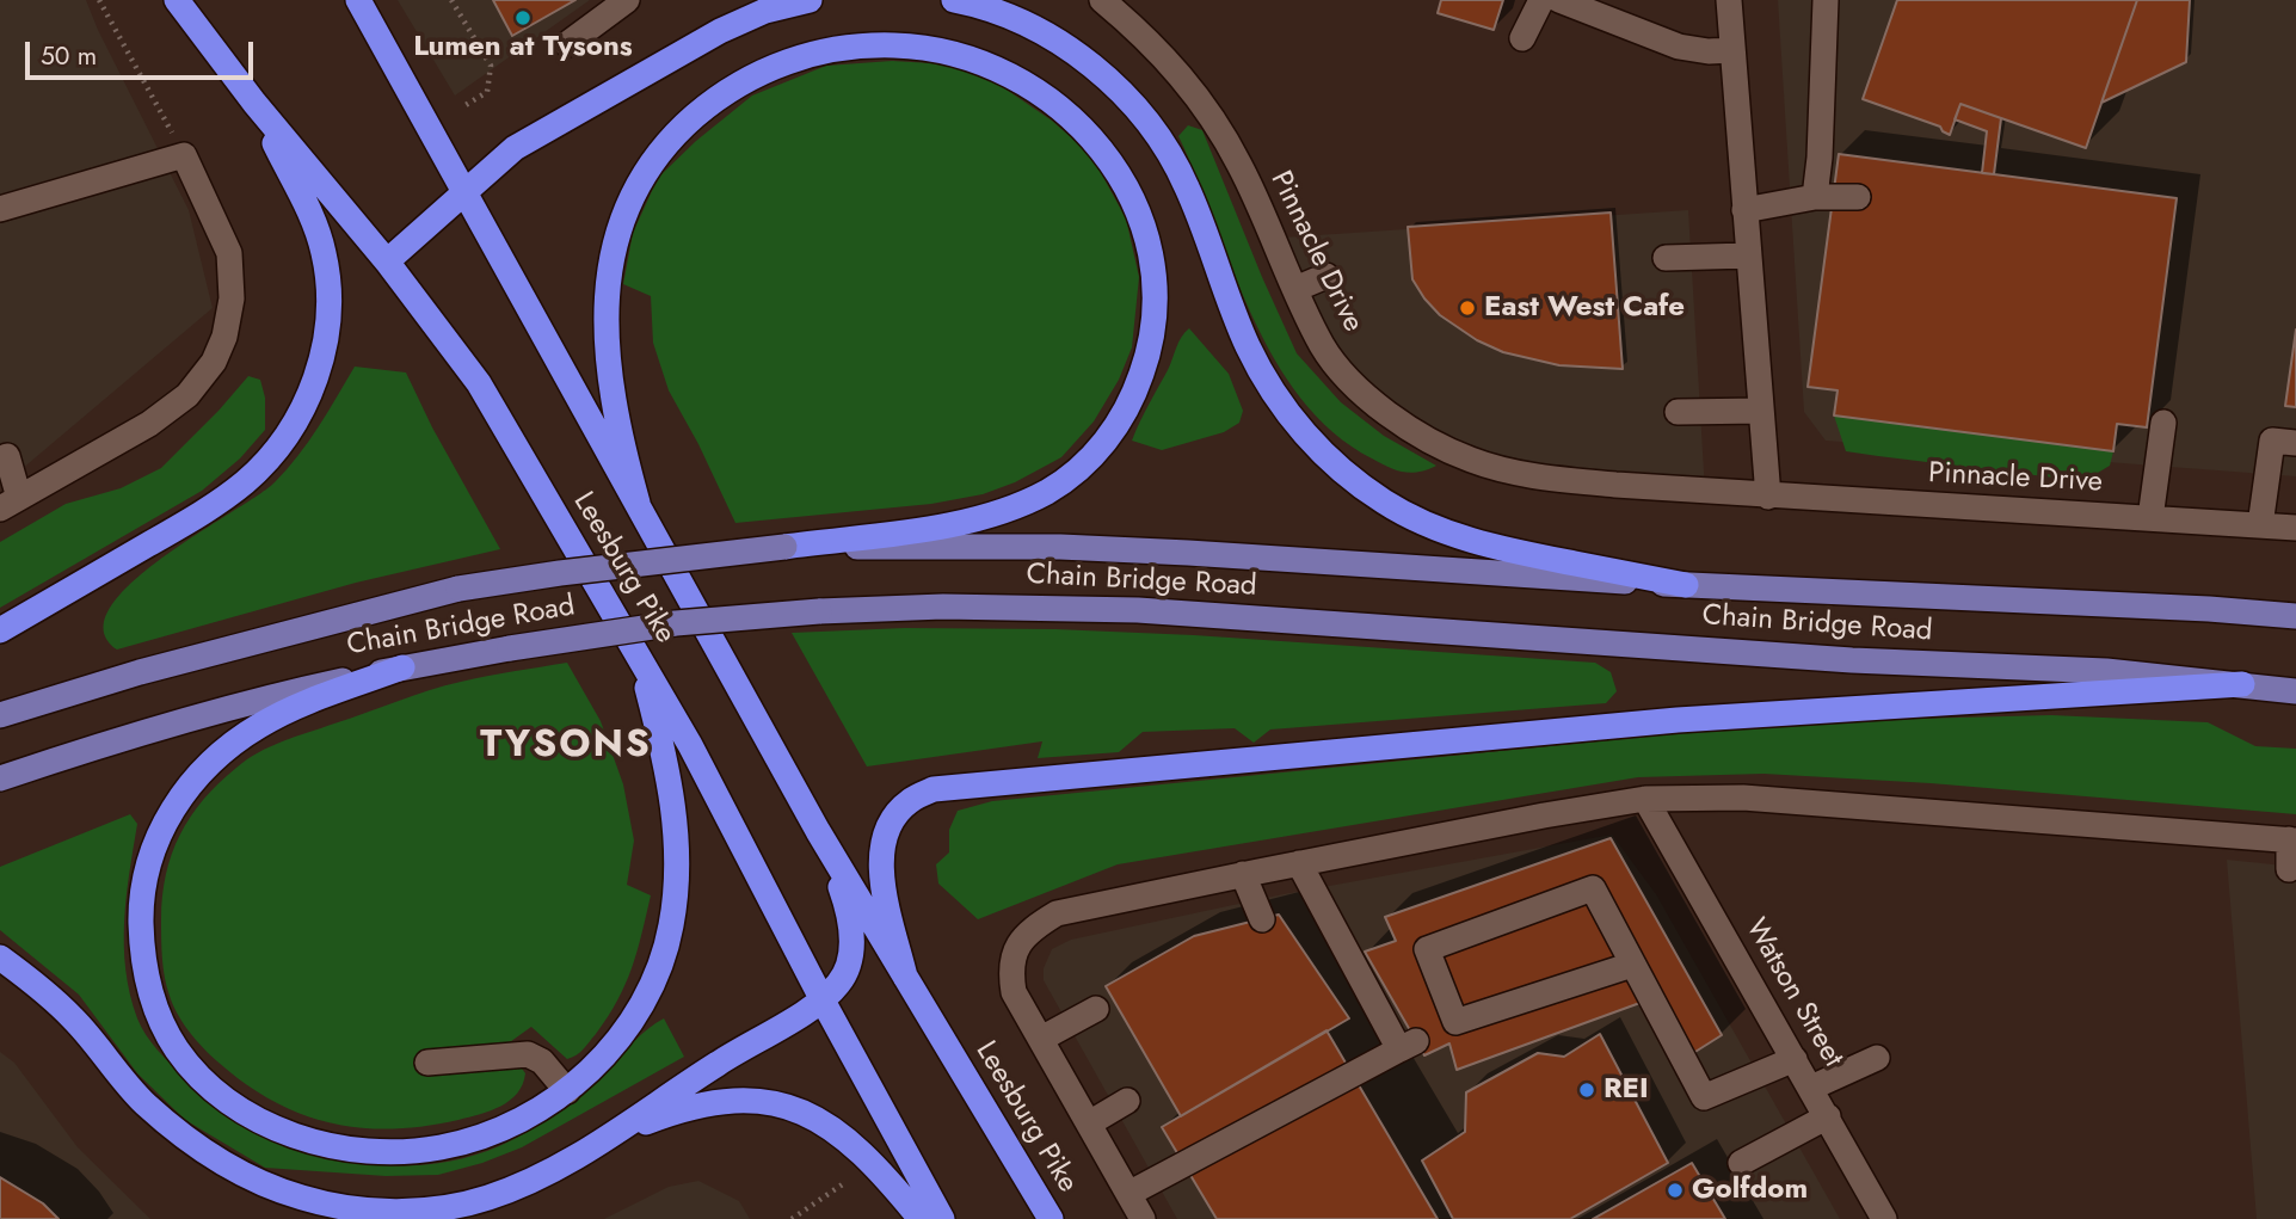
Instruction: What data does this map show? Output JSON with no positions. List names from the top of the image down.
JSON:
{
  "streets": {
    "highway": ["Leesburg Pike"],
    "main road": ["Chain Bridge Road"],
    "street": ["Pinnacle Drive", "Watson Street"]
  },
  "districts": ["TYSONS"],
  "places": [
    "Lumen at Tysons",
    "East West Cafe",
    "REI",
    "Golfdom"
  ],
  "scale_bar": "50 m"
}
